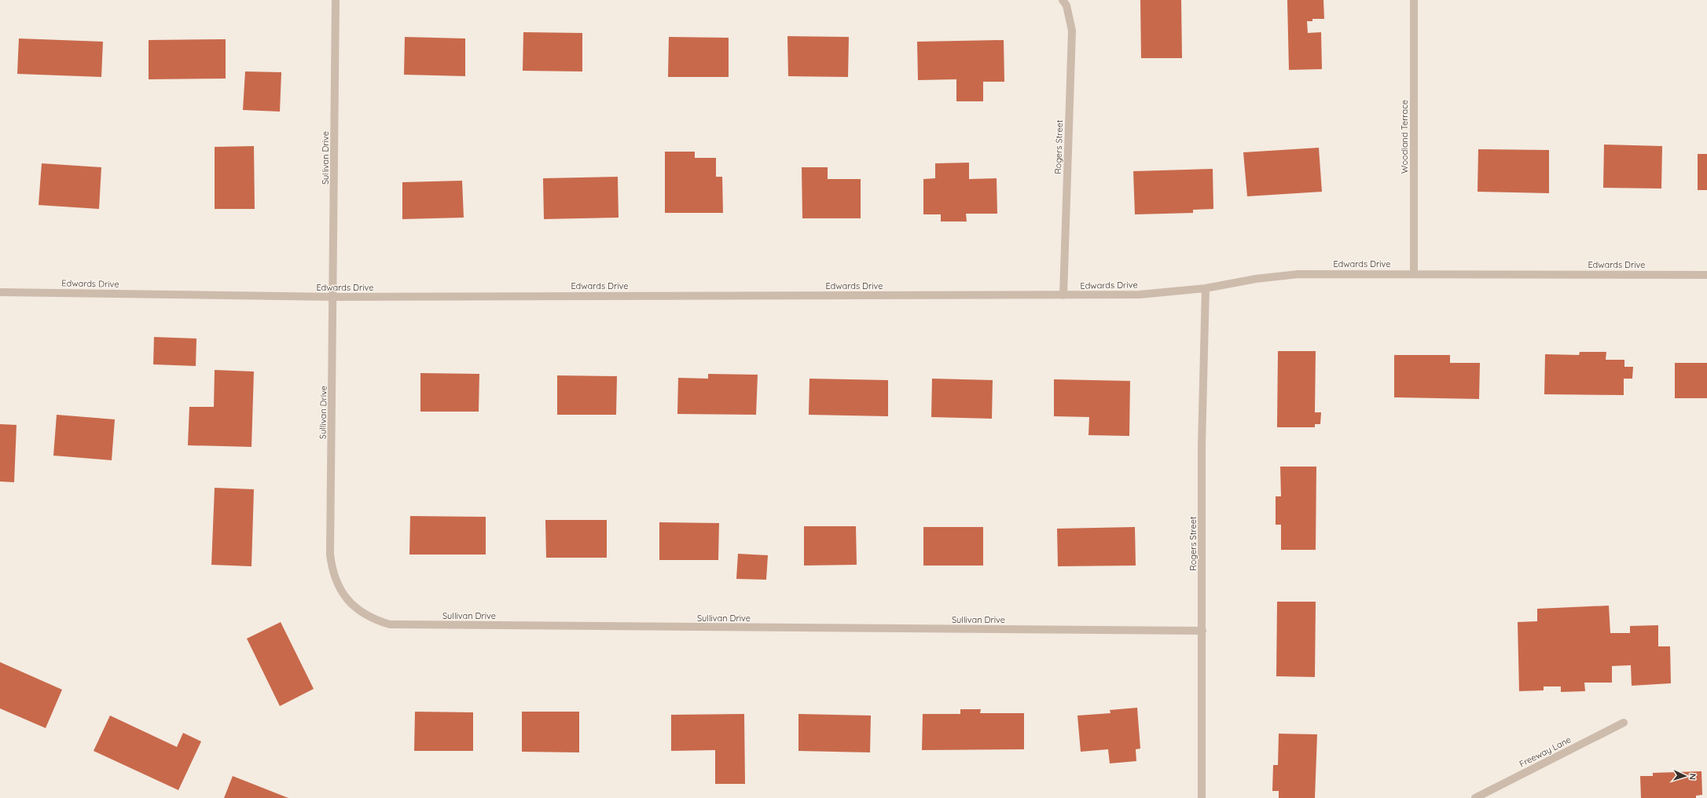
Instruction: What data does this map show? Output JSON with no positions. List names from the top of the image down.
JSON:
{
  "streets": {
    "street": [
      "Woodland Terrace",
      "Rogers Street",
      "Sullivan Drive",
      "Edwards Drive",
      "Freeway Lane"
    ]
  },
  "crossings": [
    ["Woodland Terrace", "Edwards Drive"],
    ["Rogers Street", "Sullivan Drive"],
    ["Rogers Street", "Edwards Drive"],
    ["Sullivan Drive", "Edwards Drive"]
  ],
  "north": "right"
}
